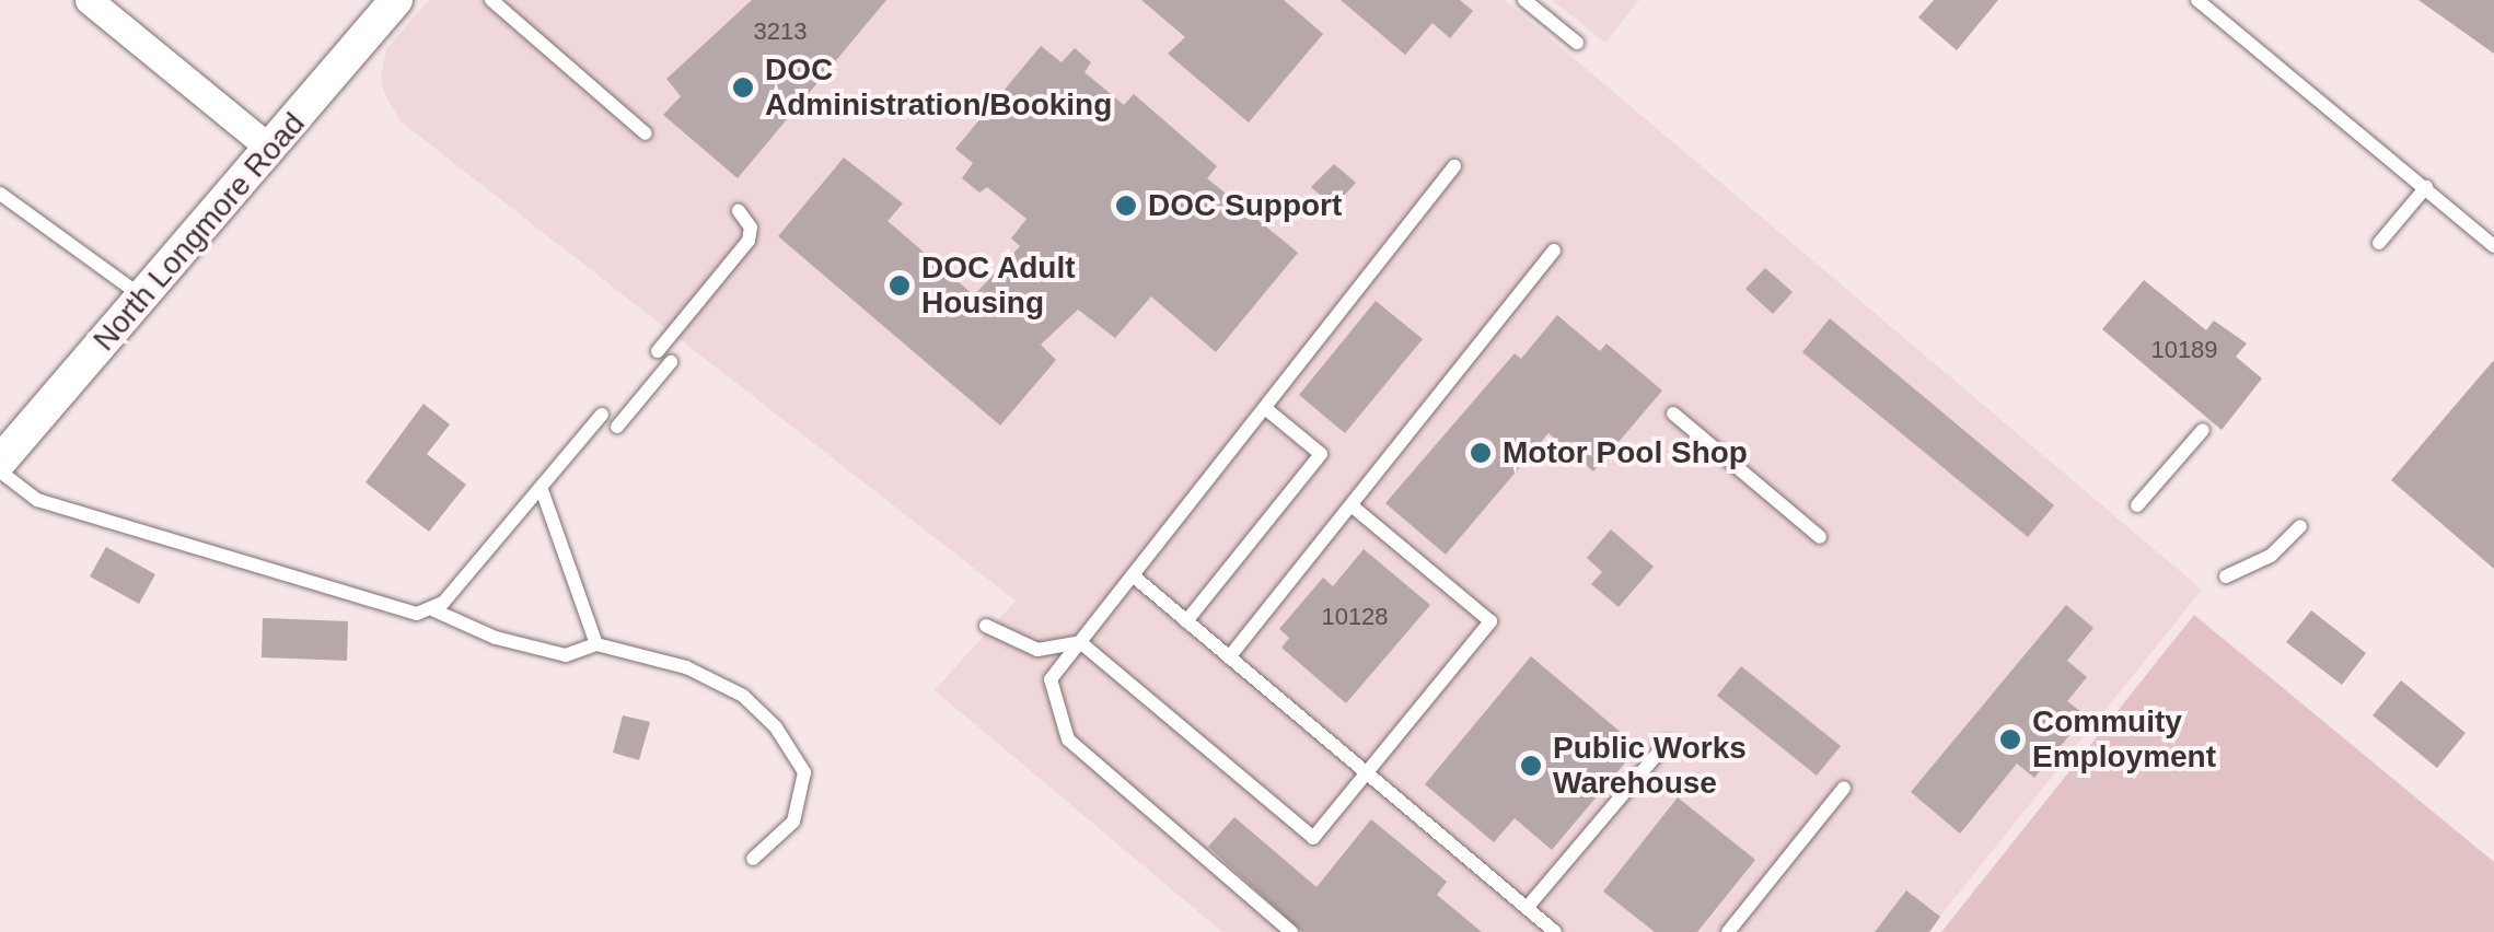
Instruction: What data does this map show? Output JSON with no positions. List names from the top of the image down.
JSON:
{
  "streets": {
    "street": ["North Longmore Road"]
  },
  "places": [
    "DOC Administration/Booking",
    "DOC Support",
    "DOC Adult Housing",
    "Motor Pool Shop",
    "Commuity Employment",
    "Public Works Warehouse"
  ],
  "house_numbers": ["3213", "10189", "10128"]
}
